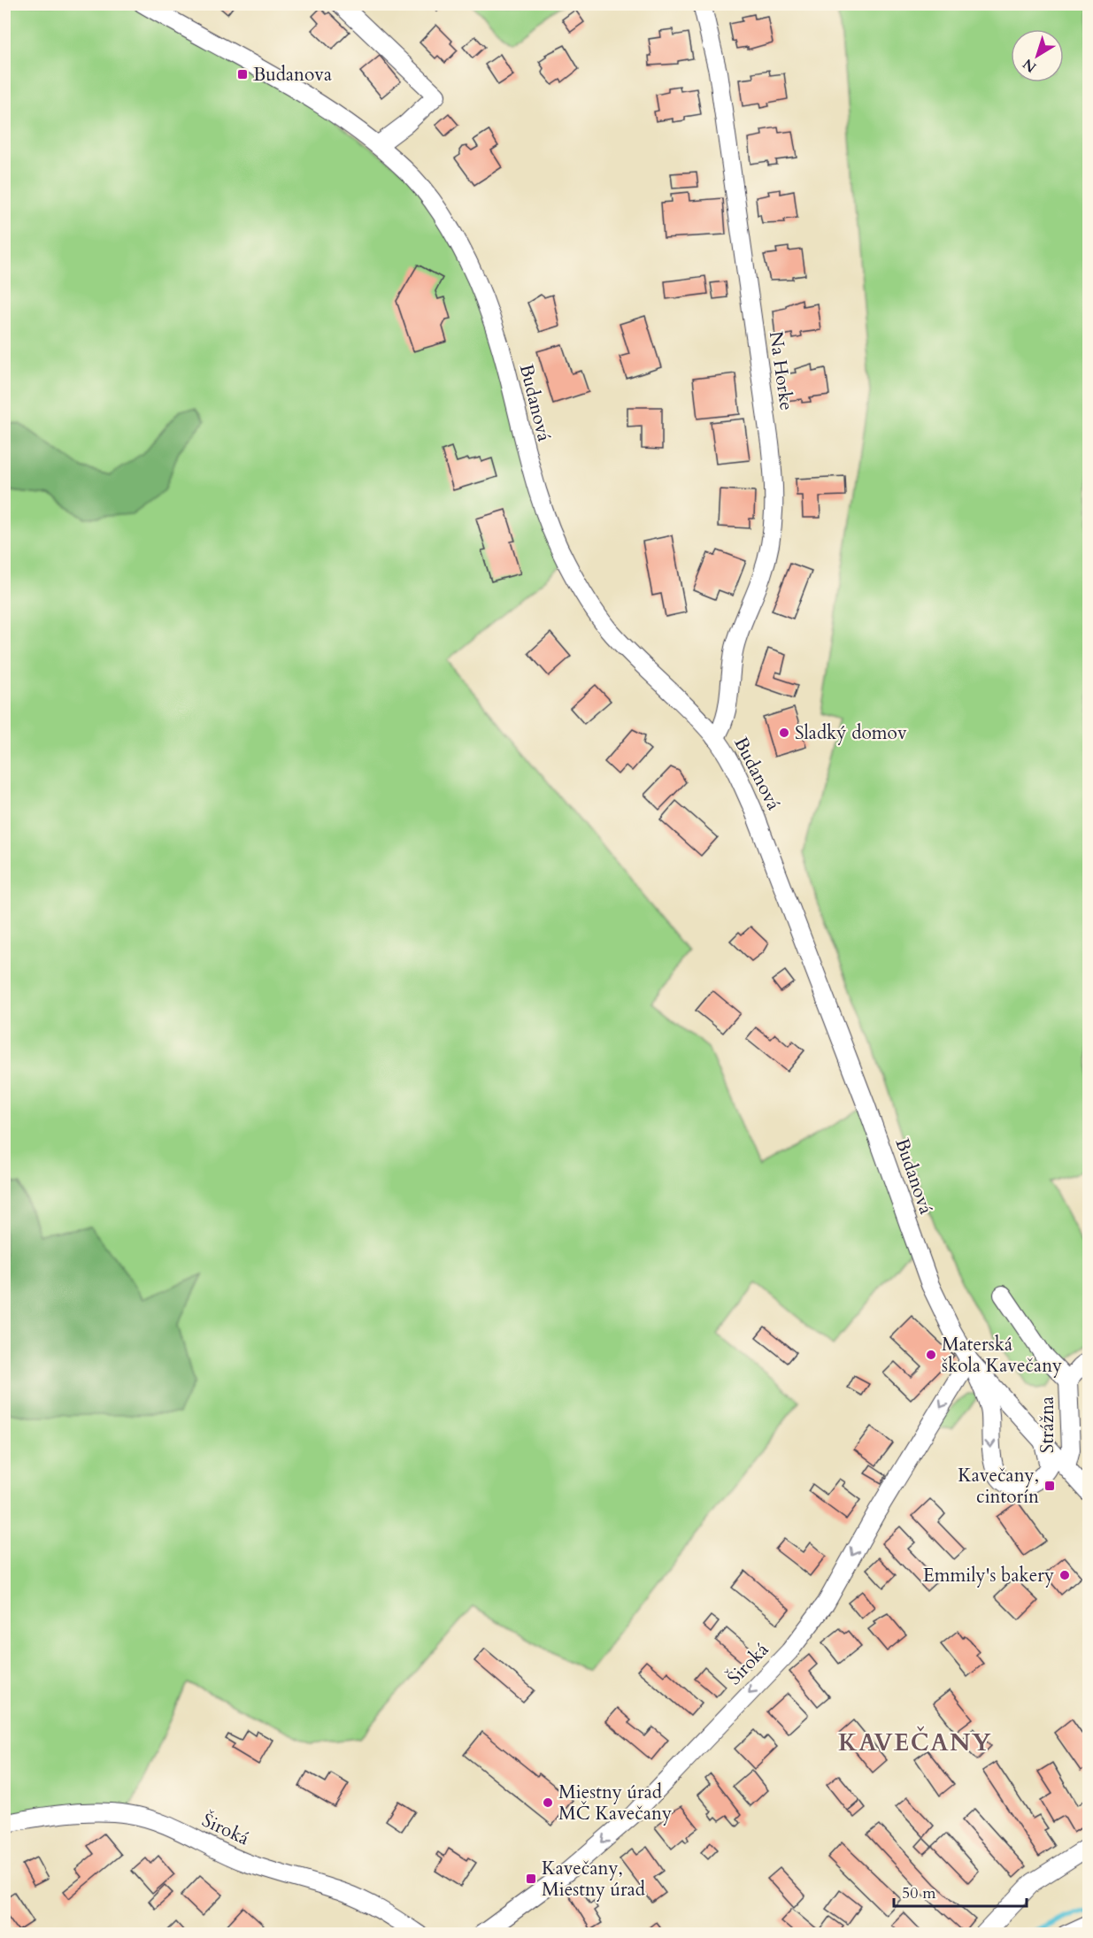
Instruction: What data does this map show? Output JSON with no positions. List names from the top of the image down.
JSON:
{
  "streets": {
    "street": [
      "Na Horke",
      "Budanová",
      "Strážna",
      "Široká"
    ]
  },
  "crossings": [
    ["Na Horke", "Budanová"],
    ["Budanová", "Strážna"],
    ["Budanová", "Široká"]
  ],
  "one_way": ["Široká"],
  "districts": ["KAVEČANY"],
  "places": {
    "transit": ["Budanova", "Kavečany, cintorín", "Kavečany, Miestny úrad"],
    "other": [
      "Sladký domov",
      "Materská škola Kavečany",
      "Emmily's bakery",
      "Miestny úrad MČ Kavečany"
    ]
  },
  "scale_bar": "50 m",
  "north": "bottom left"
}
